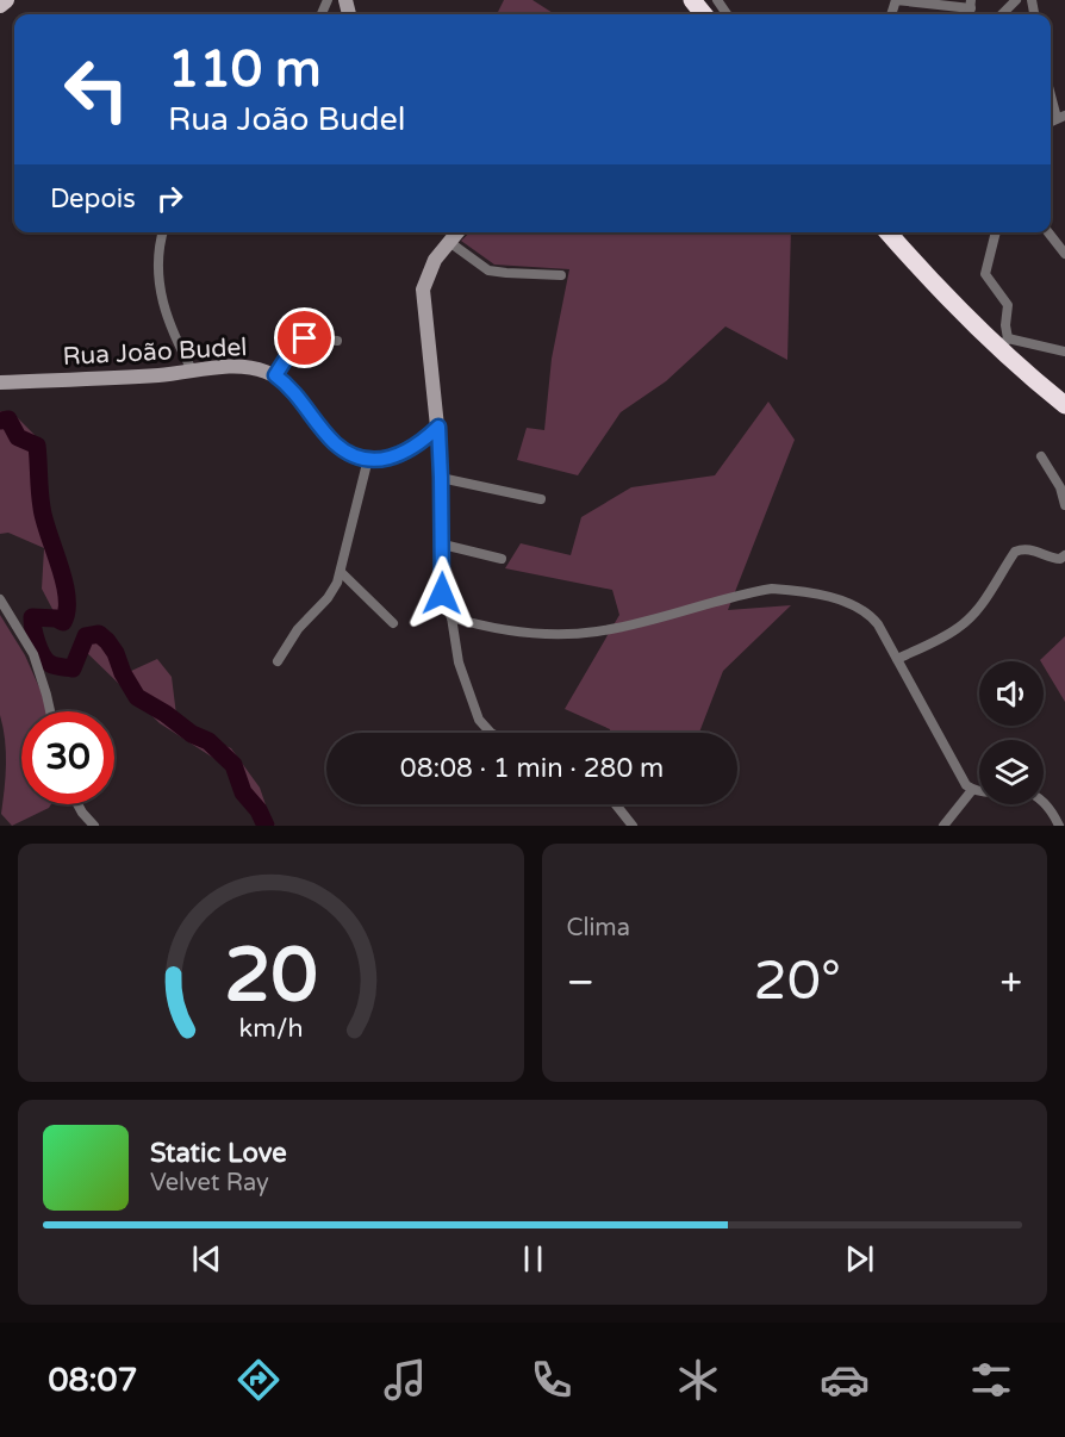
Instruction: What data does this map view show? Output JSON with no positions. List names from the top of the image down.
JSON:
{
  "streets": {
    "street": ["Rua João Budel"]
  },
  "page": {
    "turn": ["110 m", "Rua João Budel"],
    "then": "Depois",
    "limit": "30",
    "trip": "08:08 · 1 min · 280 m",
    "tile": "Clima",
    "heat": ["−", "20°", "+"],
    "song": ["Static Love", "Velvet Ray"],
    "tabs": "08:07",
    "gauge": ["20", "km/h"]
  }
}
